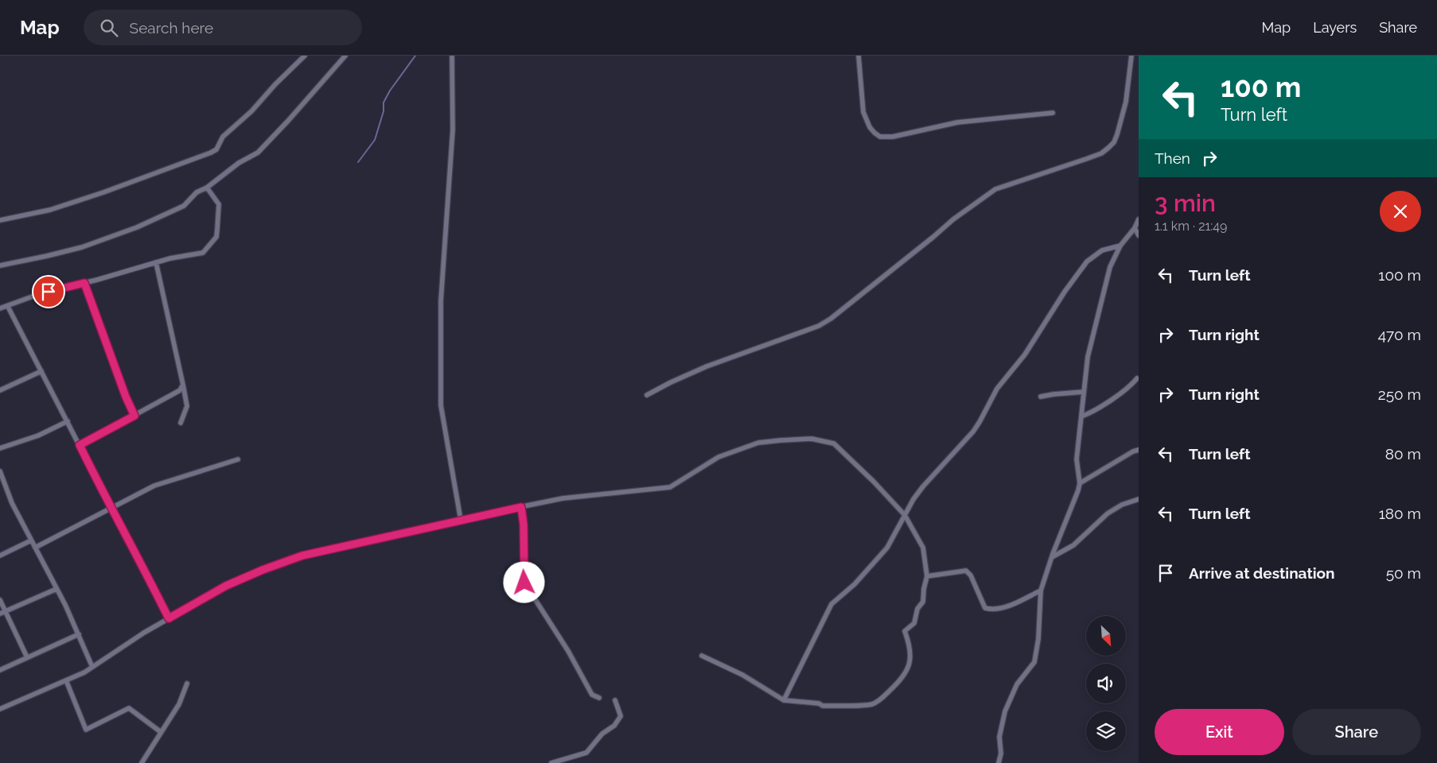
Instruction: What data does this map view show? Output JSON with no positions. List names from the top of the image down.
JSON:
{
  "north": "bottom right",
  "page": {
    "header": "Map",
    "search": "Search here",
    "nav": ["Map", "Layers", "Share"],
    "turn": ["100 m", "Turn left"],
    "then": "Then",
    "heading": ["3 min", "1.1 km · 21:49"],
    "list": [
      {
        "name": "Turn left",
        "value": "100 m"
      },
      {
        "name": "Turn right",
        "value": "470 m"
      },
      {
        "name": "Turn right",
        "value": "250 m"
      },
      {
        "name": "Turn left",
        "value": "80 m"
      },
      {
        "name": "Turn left",
        "value": "180 m"
      },
      {
        "name": "Arrive at destination",
        "value": "50 m"
      }
    ],
    "buttons": ["Exit", "Share"]
  }
}
